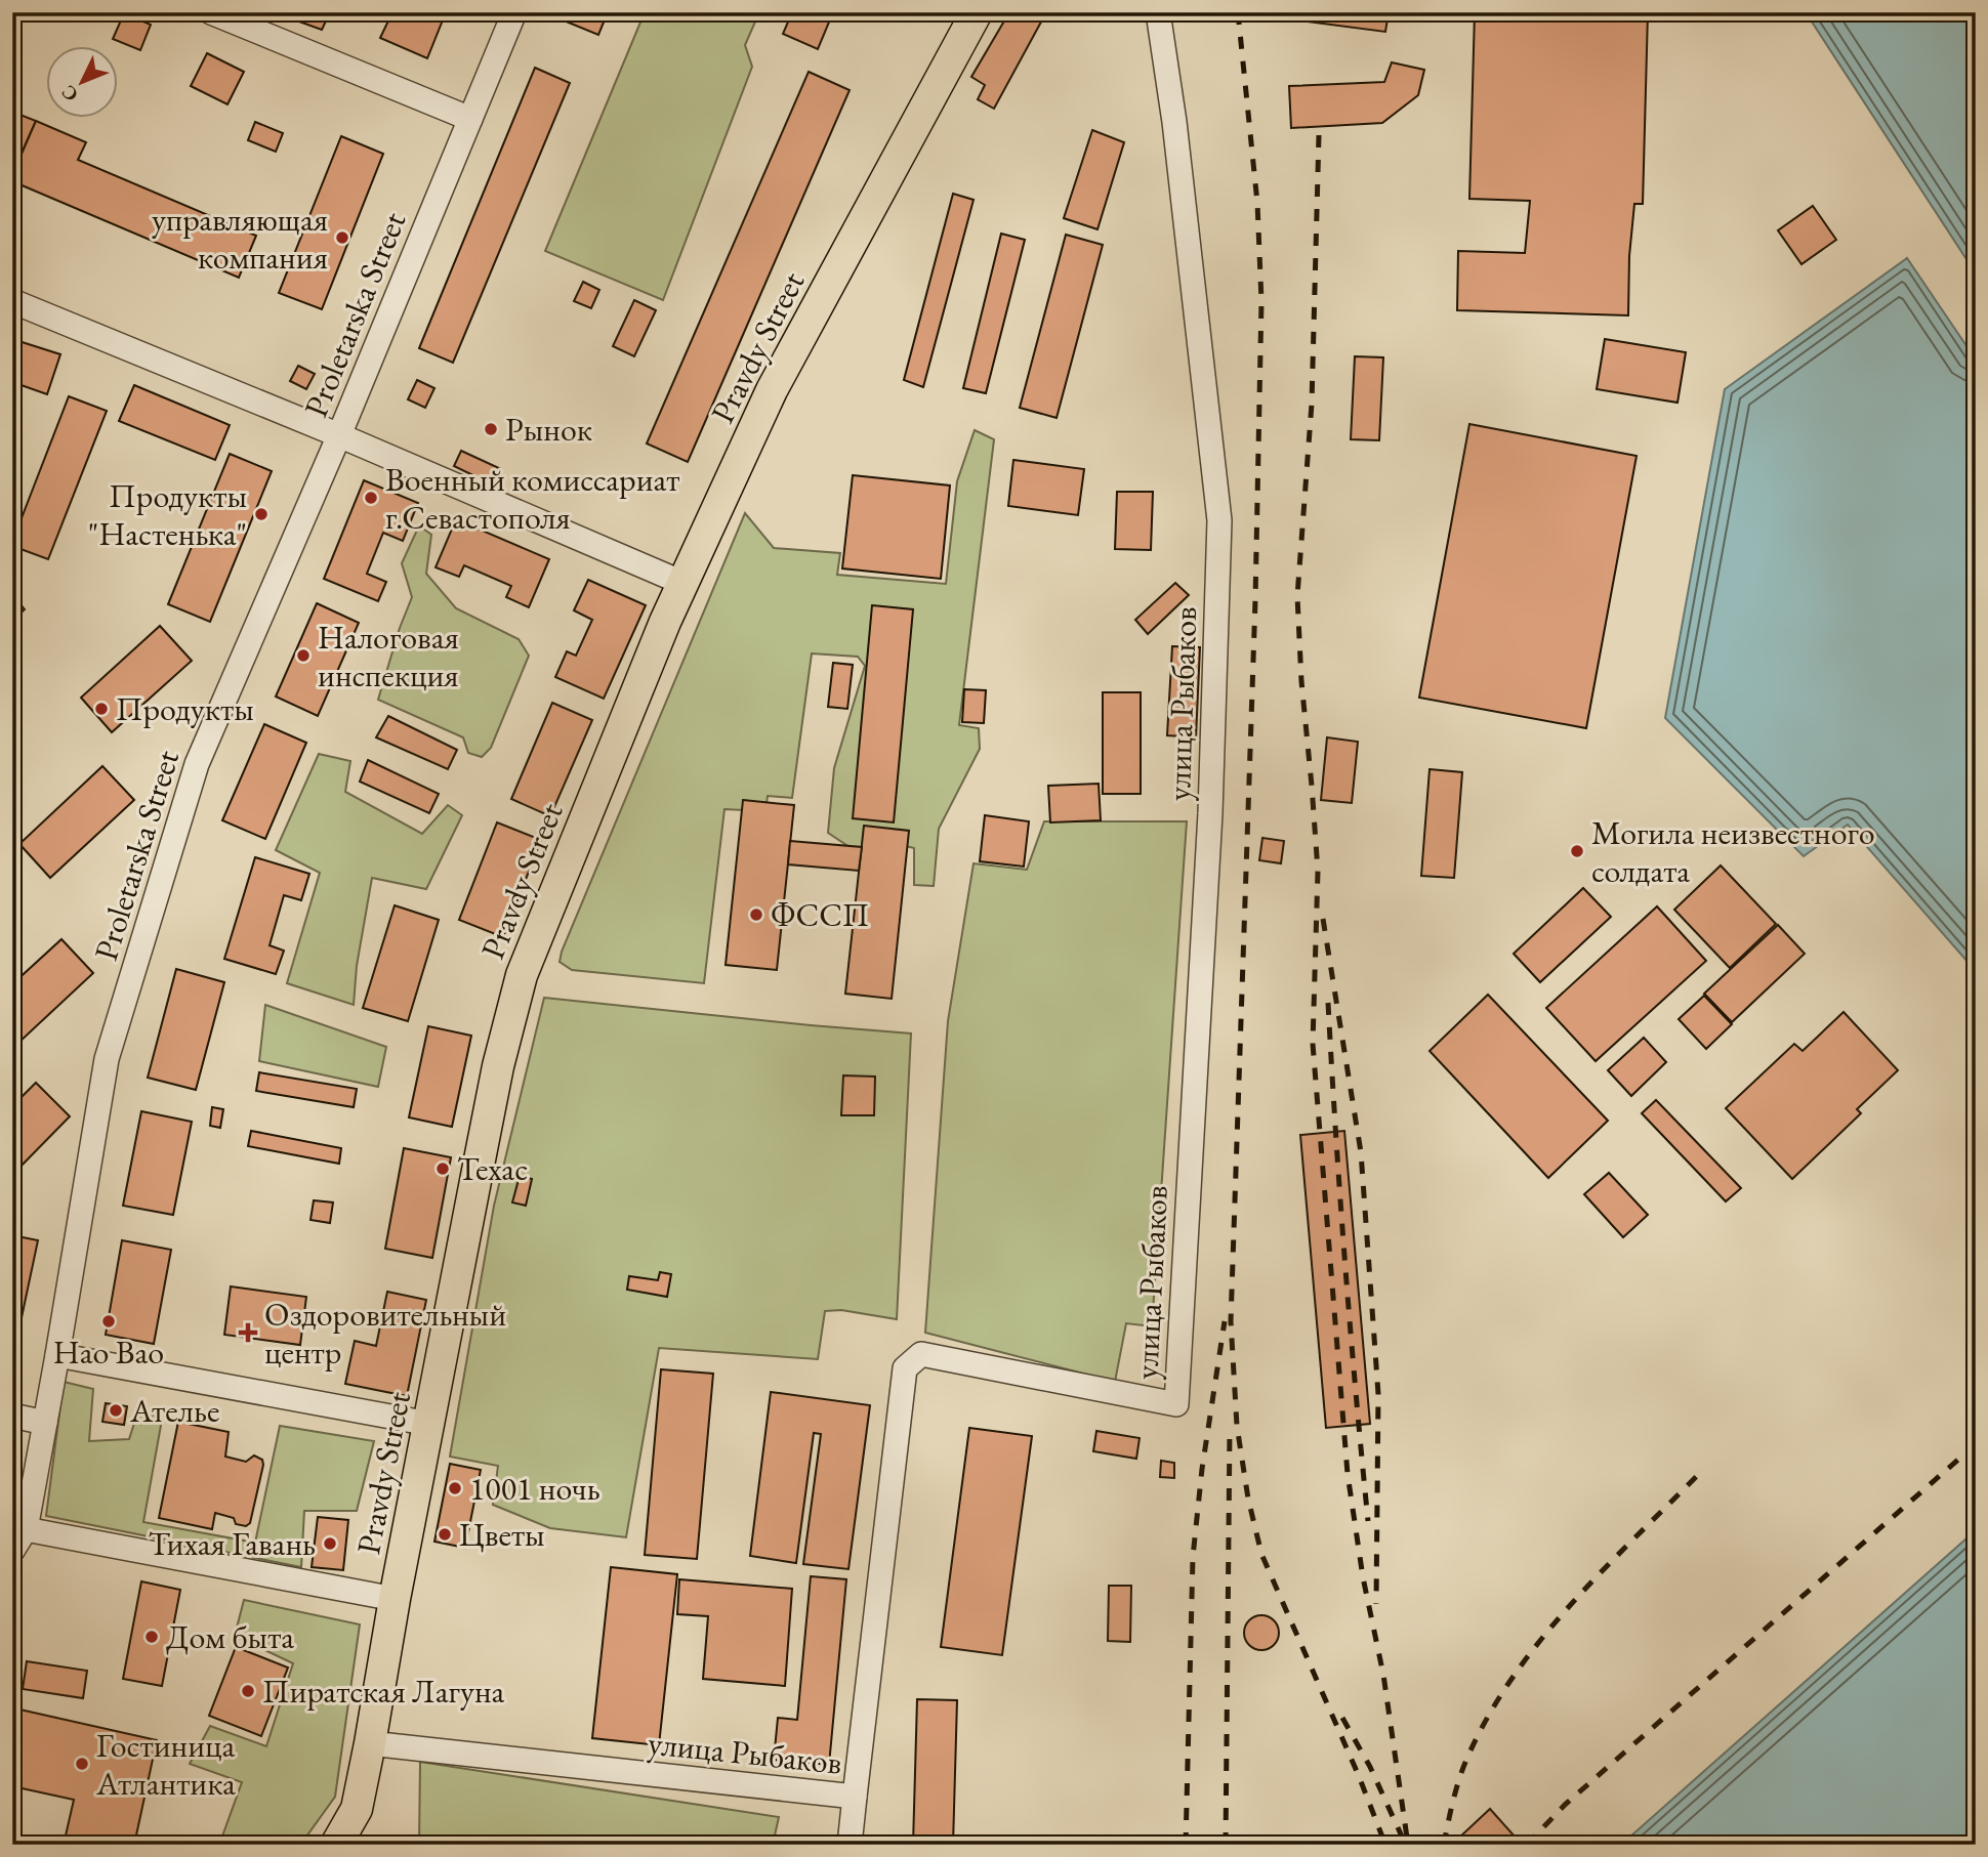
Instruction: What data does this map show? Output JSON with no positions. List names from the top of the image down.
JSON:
{
  "streets": {
    "main road": ["Pravdy Street"],
    "street": ["Proletarska Street", "улица Рыбаков"]
  },
  "crossings": [
    ["Pravdy Street", "улица Рыбаков"]
  ],
  "places": {
    "other": [
      "управляющая компания",
      "Рынок",
      "Военный комиссариат г.Севастополя",
      "Продукты \"Настенька\"",
      "Налоговая инспекция",
      "Продукты",
      "Могила неизвестного солдата",
      "ФССП",
      "Техас",
      "Hao Bao",
      "Ателье",
      "1001 ночь",
      "Цветы",
      "Тихая Гавань",
      "Дом быта",
      "Пиратская Лагуна",
      "Гостиница Атлантика"
    ],
    "health": ["Оздоровительный центр"]
  },
  "north": "bottom left"
}
